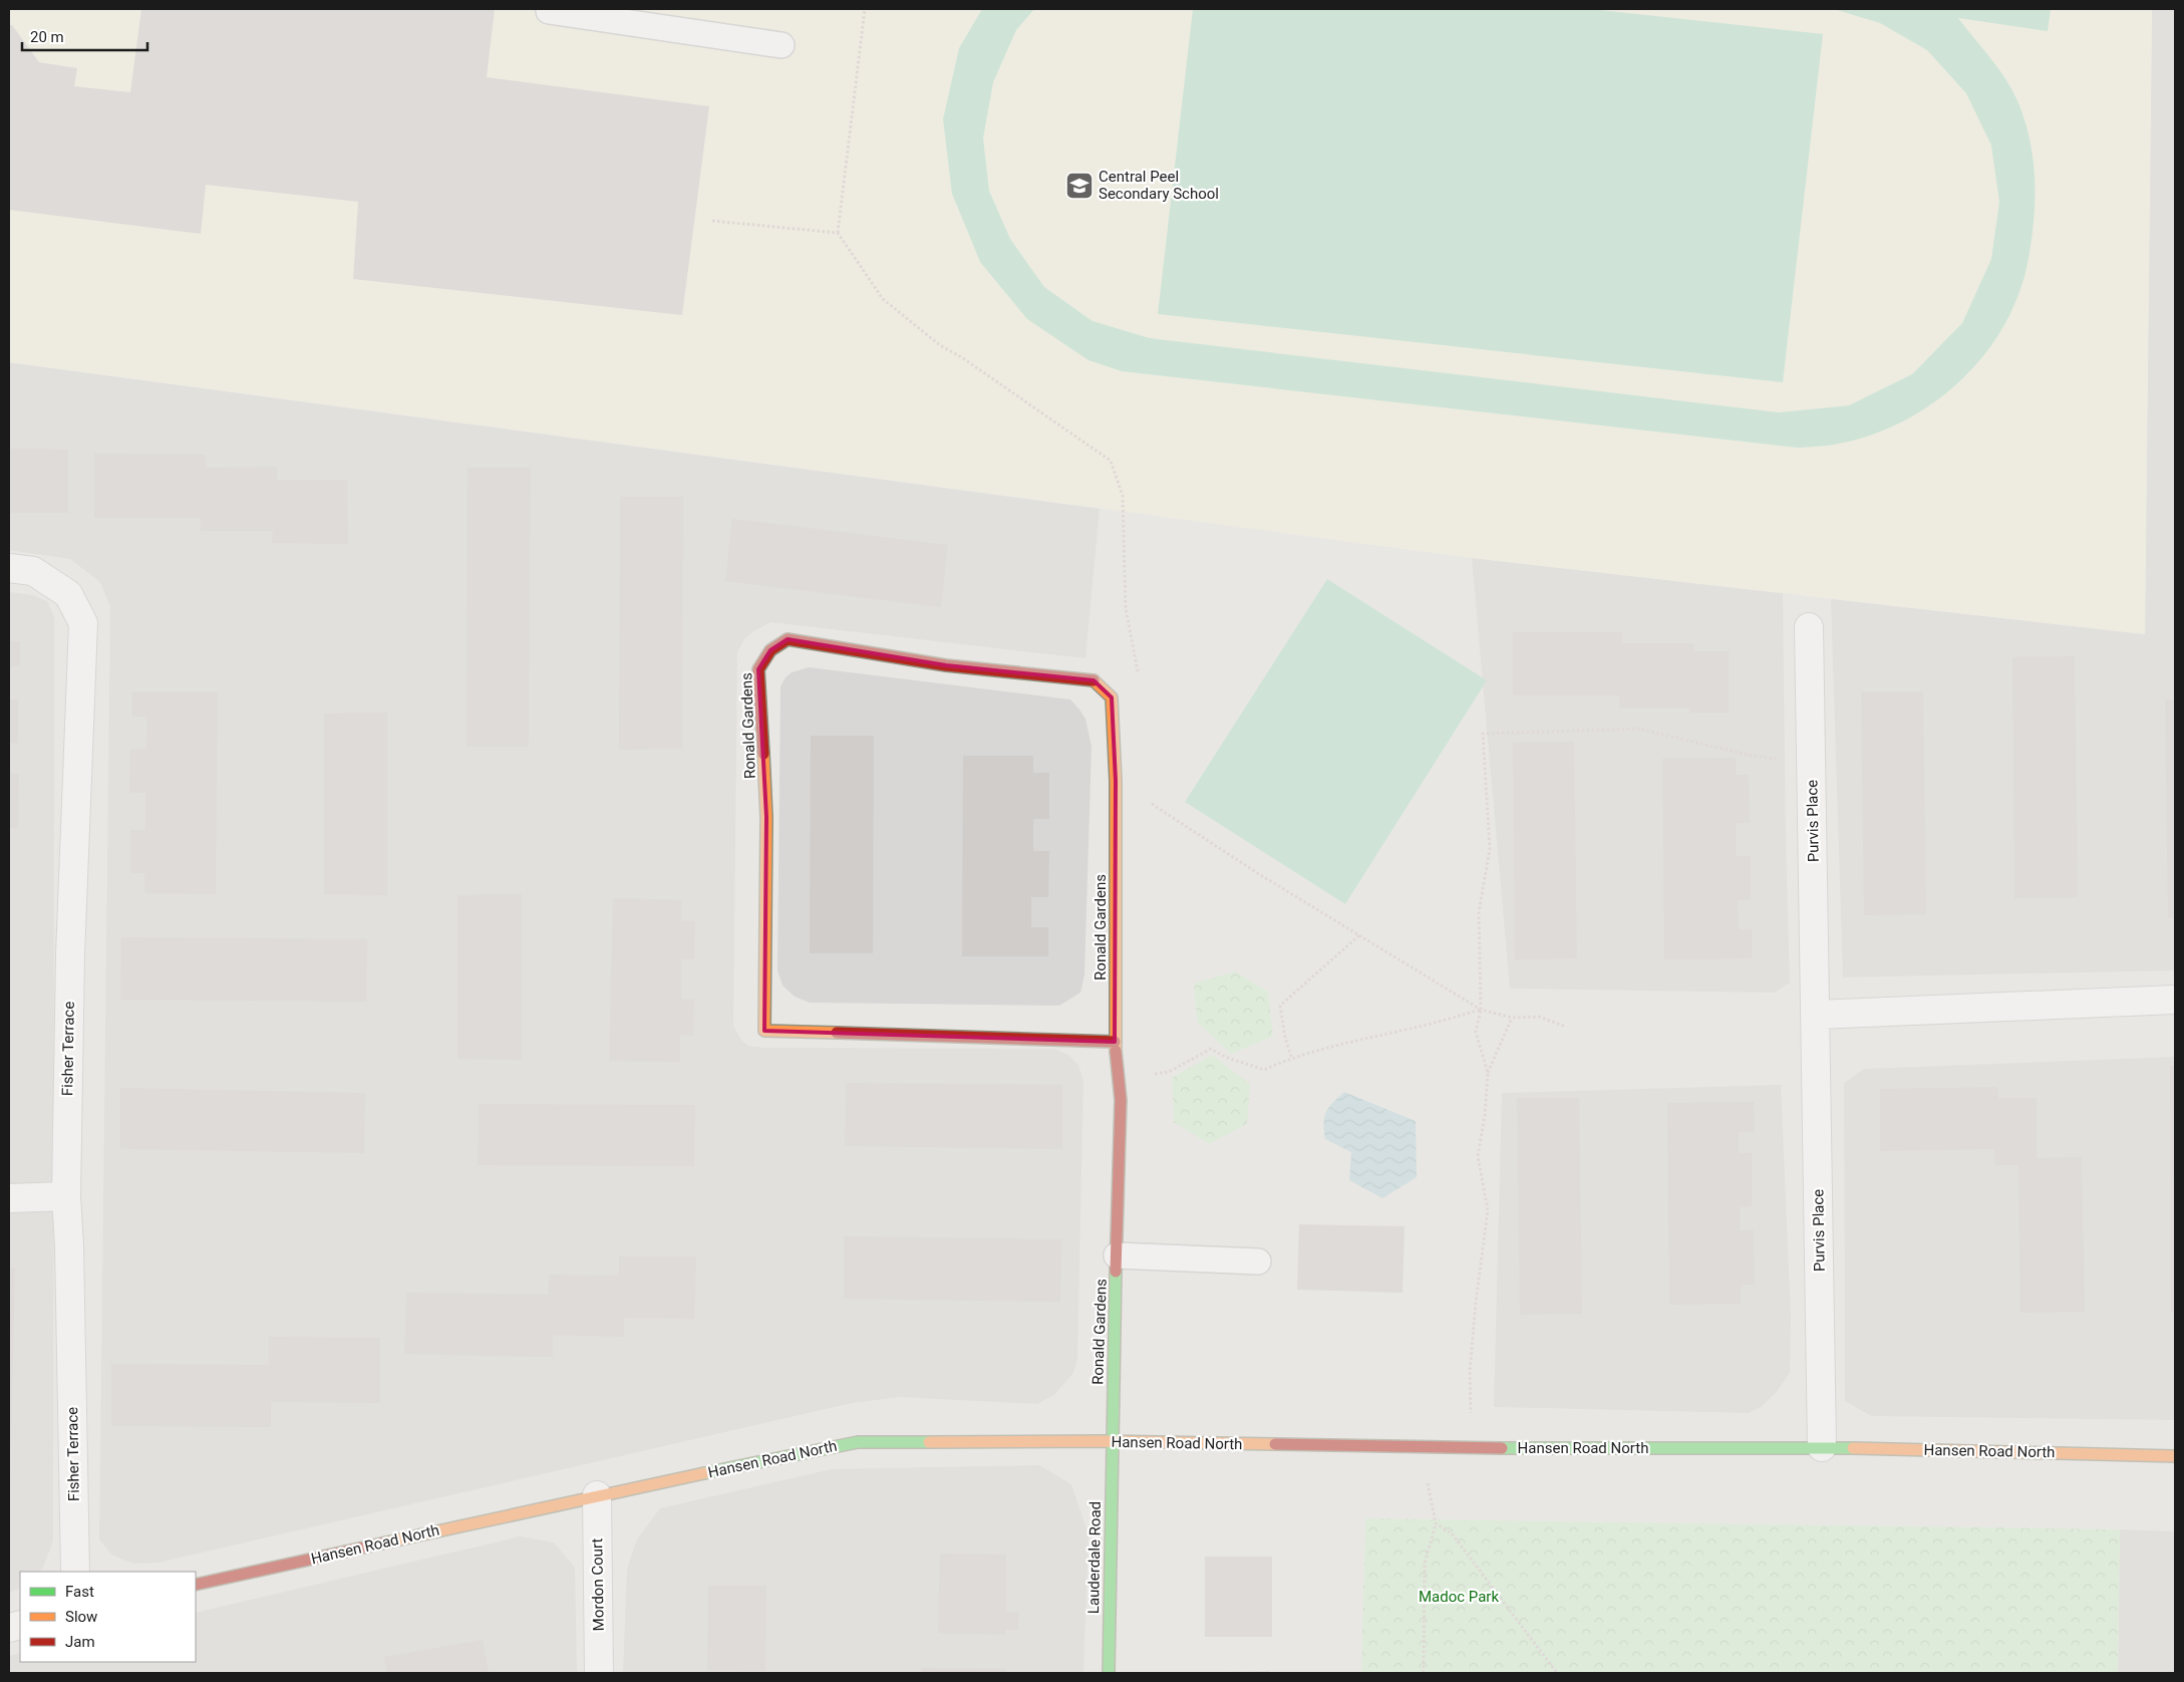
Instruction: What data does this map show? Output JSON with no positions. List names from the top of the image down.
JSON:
{
  "streets": {
    "street": [
      "Ronald Gardens",
      "Purvis Place",
      "Fisher Terrace",
      "Hansen Road North",
      "Lauderdale Road",
      "Mordon Court"
    ]
  },
  "crossings": [
    ["Ronald Gardens", "Hansen Road North"],
    ["Ronald Gardens", "Lauderdale Road"],
    ["Purvis Place", "Hansen Road North"],
    ["Hansen Road North", "Lauderdale Road"],
    ["Hansen Road North", "Mordon Court"]
  ],
  "parks": ["Madoc Park"],
  "places": {
    "school or university": ["Central Peel Secondary School"]
  },
  "legend": ["Fast", "Slow", "Jam"],
  "scale_bar": "20 m"
}
